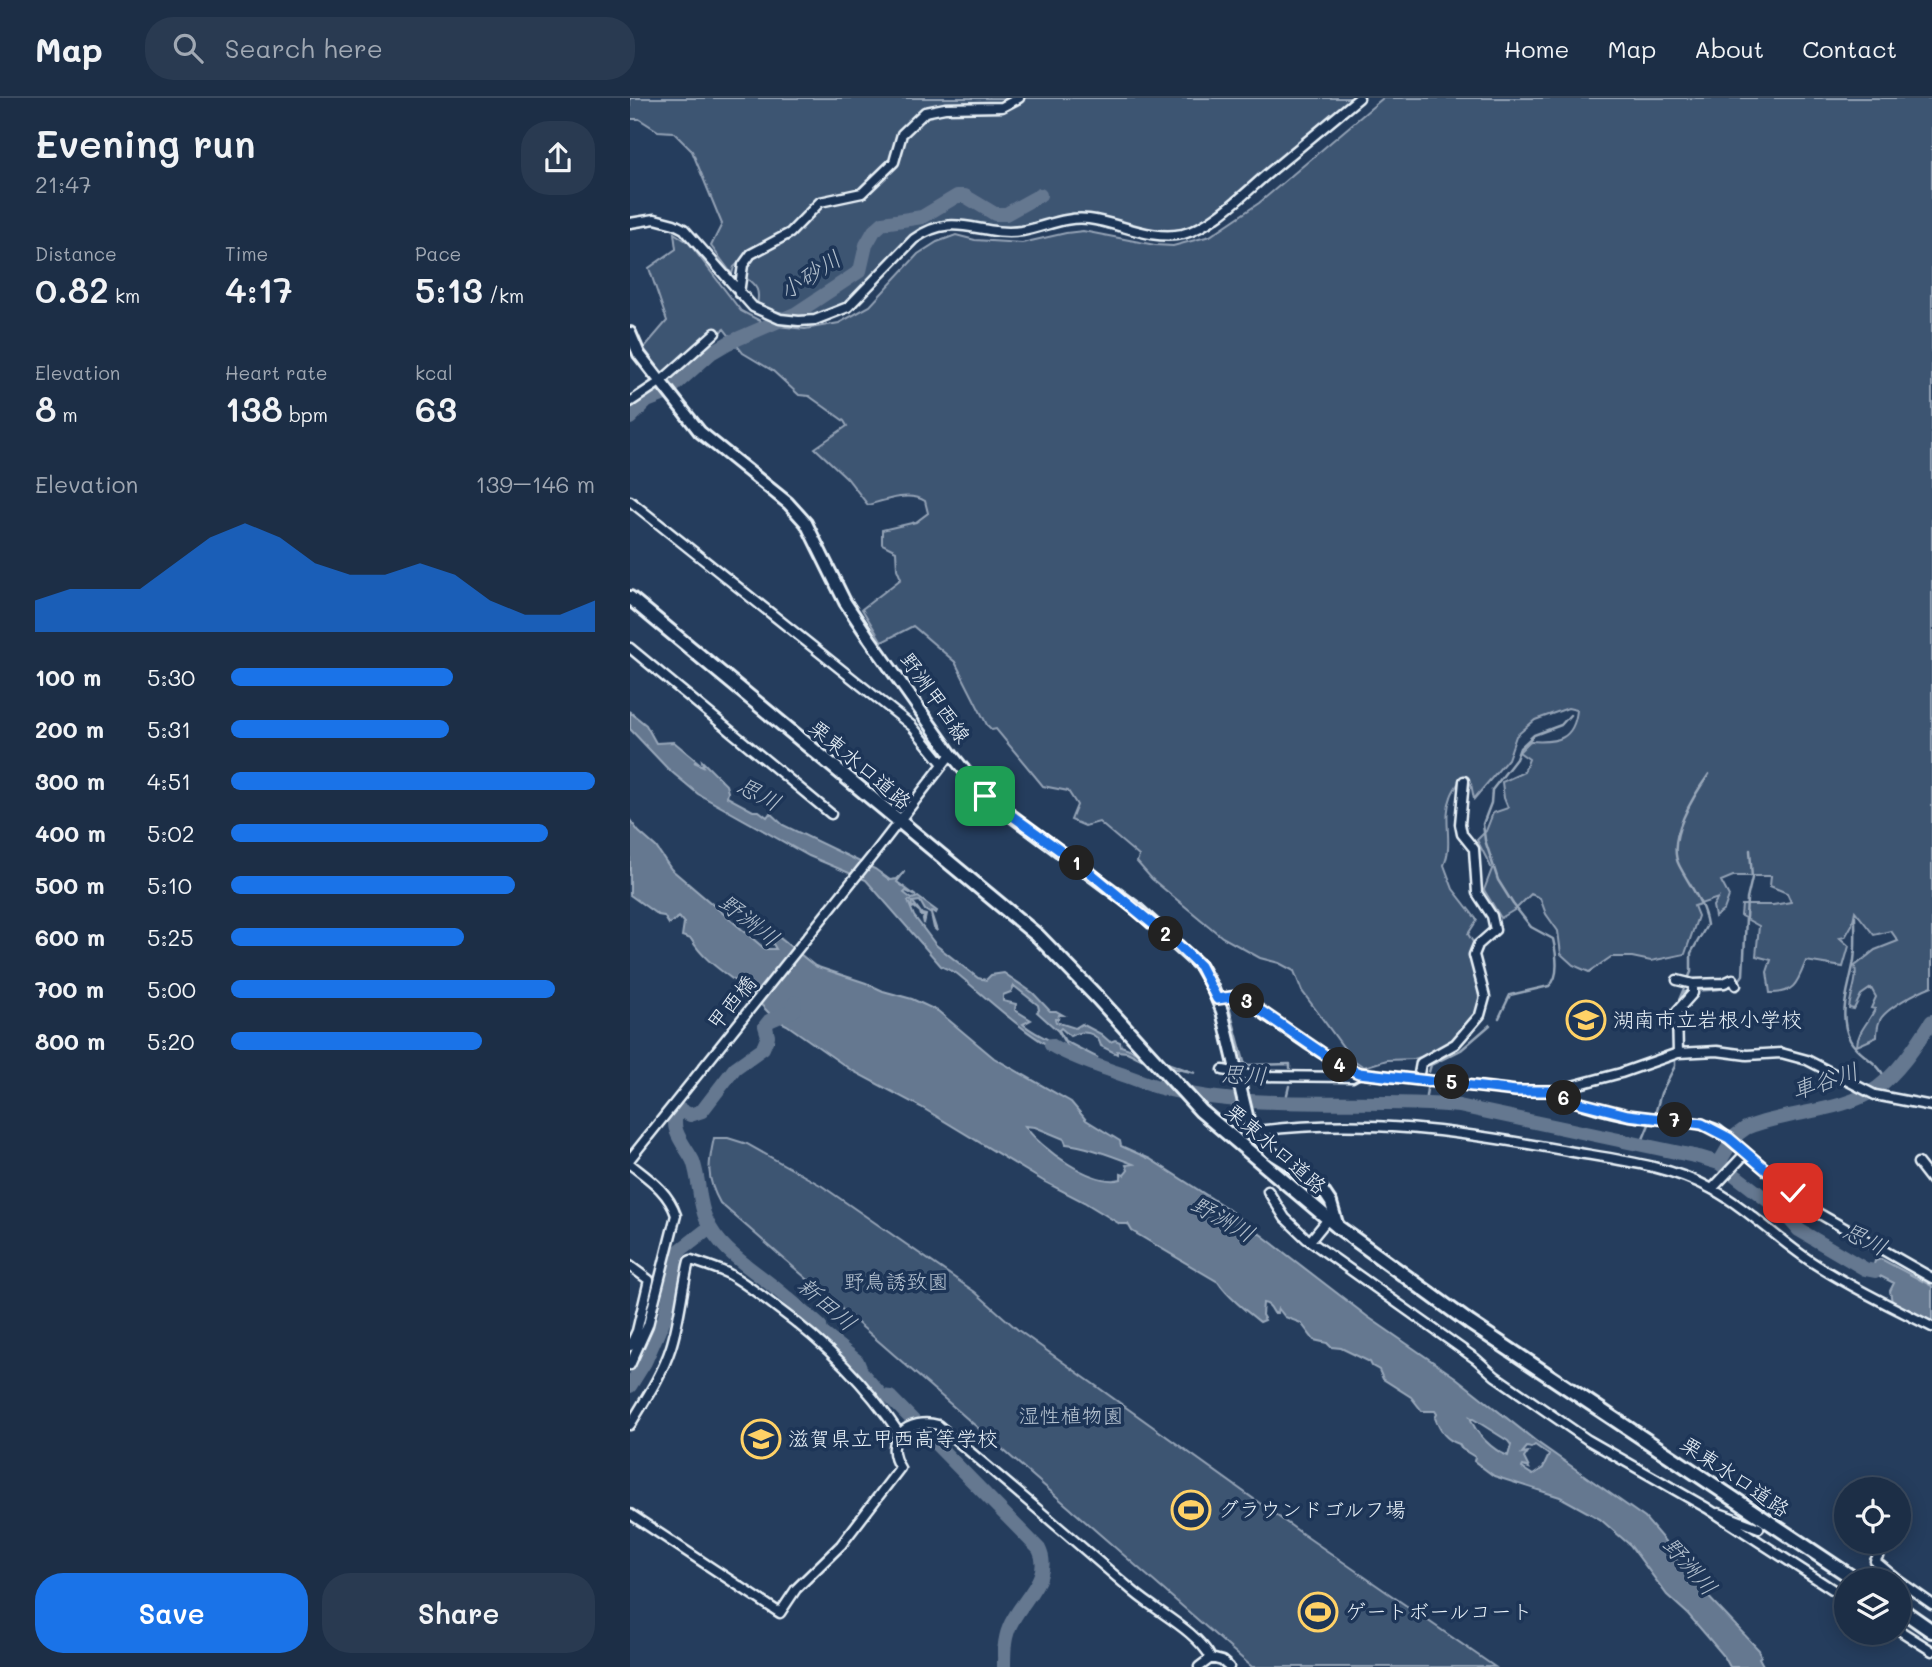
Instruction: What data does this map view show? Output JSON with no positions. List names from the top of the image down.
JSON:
{
  "streets": {
    "highway": ["栗東水口道路"],
    "main road": ["野洲甲西線"],
    "street": ["甲西橋"]
  },
  "crossings": [
    ["野洲甲西線", "甲西橋"],
    ["栗東水口道路", "甲西橋"]
  ],
  "water": [
    "小砂川",
    "思川",
    "野洲川",
    "車谷川",
    "新田川"
  ],
  "parks": ["野鳥誘致園", "湿性植物園"],
  "places": {
    "school or university": ["湖南市立岩根小学校", "滋賀県立甲西高等学校"],
    "sports": ["グラウンドゴルフ場", "ゲートボールコート"]
  },
  "page": {
    "header": "Map",
    "search": "Search here",
    "nav": [
      "Home",
      "Map",
      "About",
      "Contact"
    ],
    "heading": ["Evening run", "21:47"],
    "stats": [
      ["Distance", "0.82 km"],
      ["Time", "4:17"],
      ["Pace", "5:13 /km"],
      ["Elevation", "8 m"],
      ["Heart rate", "138 bpm"],
      ["kcal", "63"]
    ],
    "chart": ["Elevation", "139–146 m"],
    "list": [
      {
        "name": "100 m",
        "note": "5:30"
      },
      {
        "name": "200 m",
        "note": "5:31"
      },
      {
        "name": "300 m",
        "note": "4:51"
      },
      {
        "name": "400 m",
        "note": "5:02"
      },
      {
        "name": "500 m",
        "note": "5:10"
      },
      {
        "name": "600 m",
        "note": "5:25"
      },
      {
        "name": "700 m",
        "note": "5:00"
      },
      {
        "name": "800 m",
        "note": "5:20"
      }
    ],
    "pins": [
      "1",
      "2",
      "3",
      "4",
      "5",
      "6",
      "7"
    ],
    "buttons": ["Save", "Share"]
  }
}
